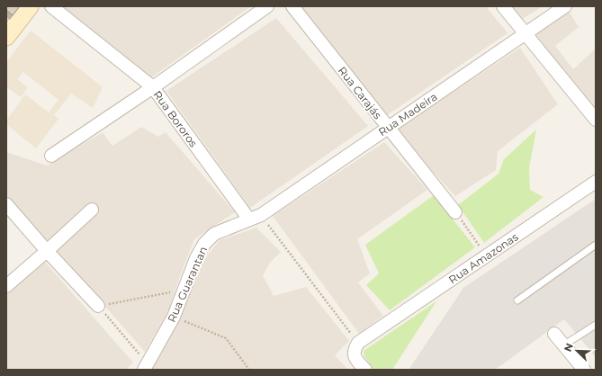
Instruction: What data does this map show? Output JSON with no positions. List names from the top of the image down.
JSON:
{
  "streets": {
    "street": [
      "Rua Carajás",
      "Rua Madeira",
      "Rua Bororos",
      "Rua Amazonas",
      "Rua Guarantan"
    ]
  },
  "crossings": [
    ["Rua Carajás", "Rua Madeira"],
    ["Rua Madeira", "Rua Bororos"],
    ["Rua Madeira", "Rua Guarantan"],
    ["Rua Bororos", "Rua Guarantan"]
  ],
  "north": "top left"
}
